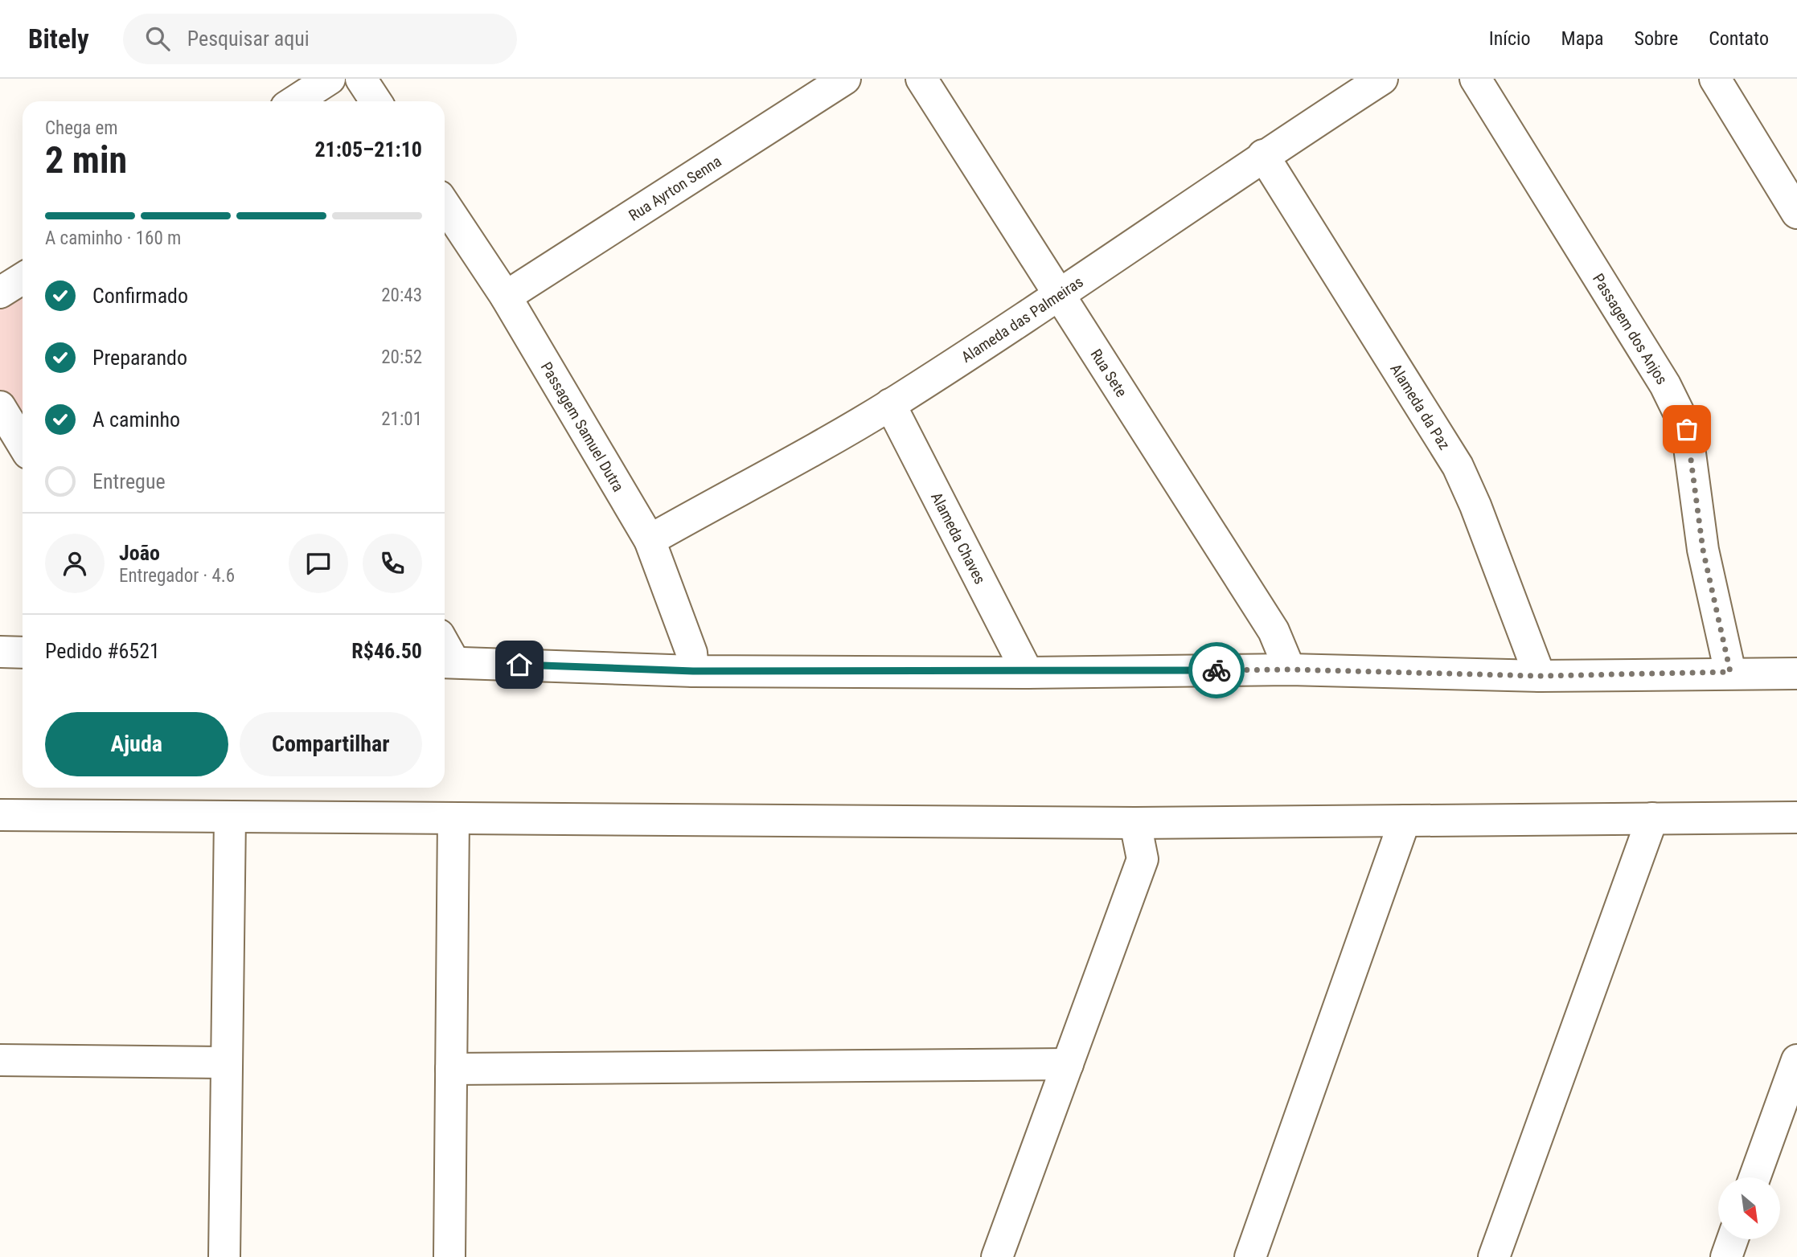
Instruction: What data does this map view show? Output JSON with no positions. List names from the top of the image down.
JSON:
{
  "streets": {
    "street": [
      "Rua Ayrton Senna",
      "Alameda das Palmeiras",
      "Passagem dos Anjos",
      "Rua Sete",
      "Alameda da Paz",
      "Passagem Samuel Dutra",
      "Alameda Chaves"
    ]
  },
  "crossings": [
    ["Rua Ayrton Senna", "Passagem Samuel Dutra"],
    ["Alameda das Palmeiras", "Rua Sete"],
    ["Alameda das Palmeiras", "Alameda da Paz"],
    ["Alameda das Palmeiras", "Passagem Samuel Dutra"],
    ["Alameda das Palmeiras", "Alameda Chaves"]
  ],
  "north": "bottom right",
  "page": {
    "header": "Bitely",
    "search": "Pesquisar aqui",
    "nav": [
      "Início",
      "Mapa",
      "Sobre",
      "Contato"
    ],
    "heading": ["2 min", "Chega em", "21:05–21:10"],
    "panel": [
      "João",
      "Entregador · 4.6",
      "Pedido #6521",
      "R$46.50"
    ],
    "bar": "A caminho · 160 m",
    "list": [
      ["Confirmado", "20:43"],
      ["Preparando", "20:52"],
      ["A caminho", "21:01"],
      "Entregue"
    ],
    "buttons": ["Ajuda", "Compartilhar"]
  }
}
